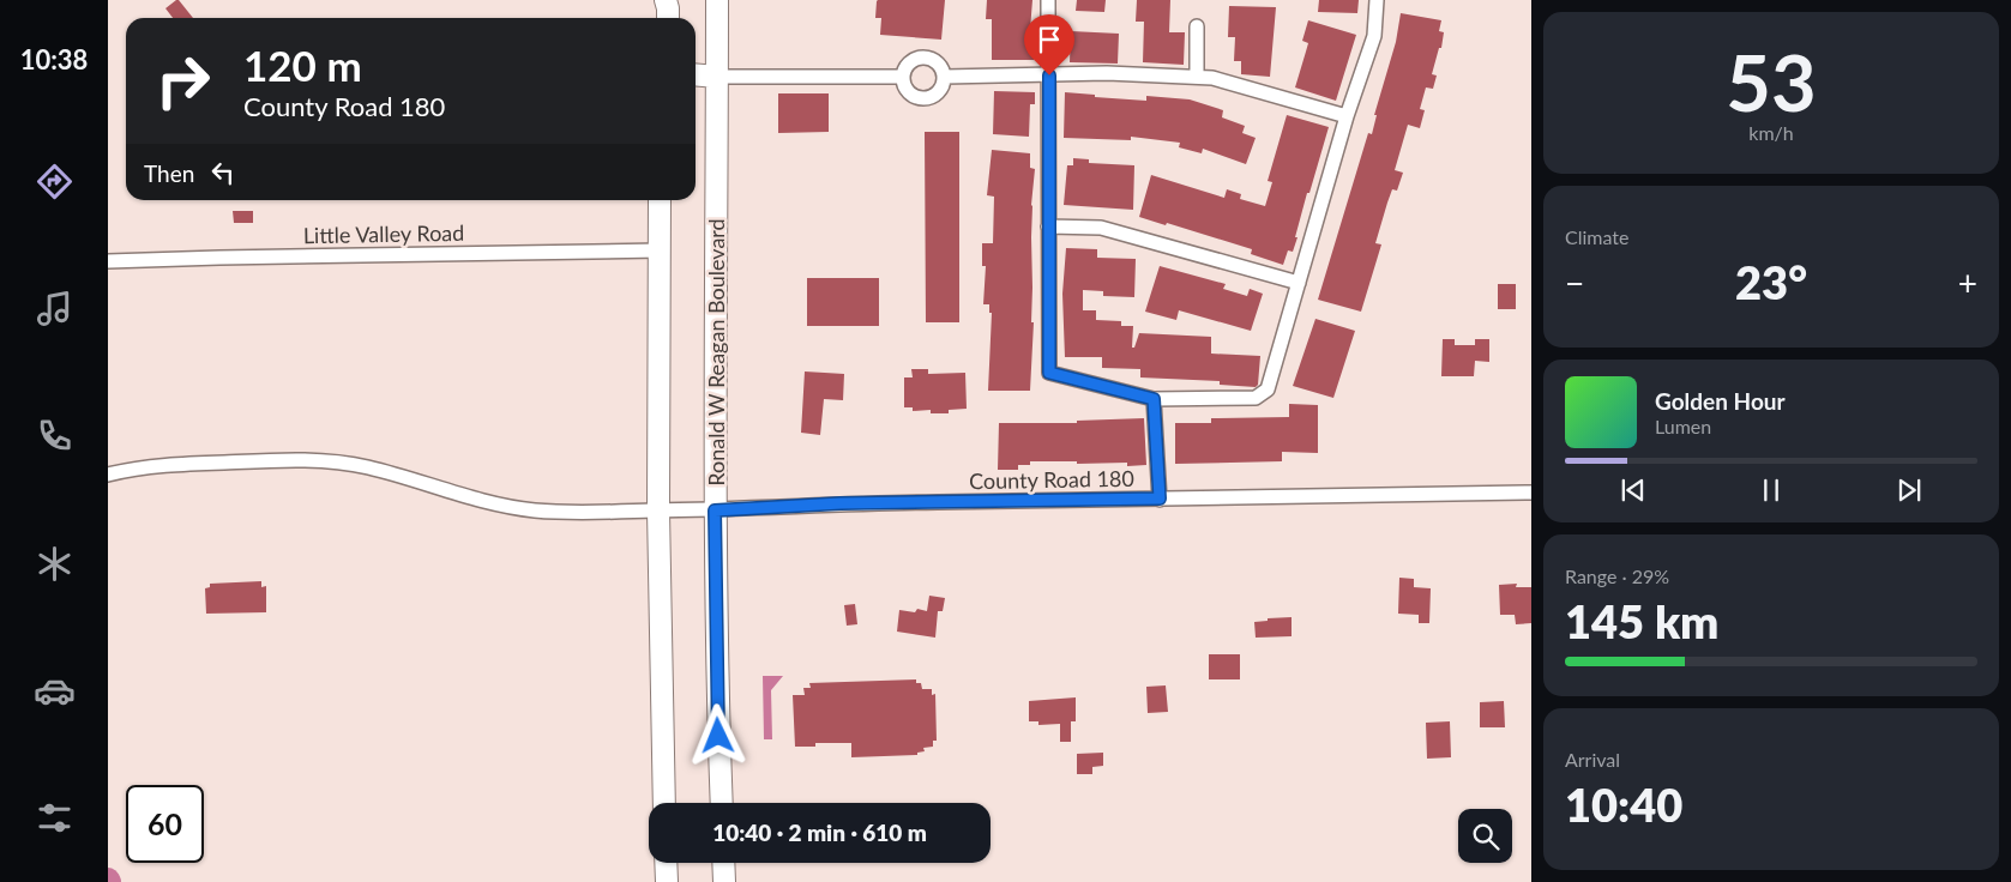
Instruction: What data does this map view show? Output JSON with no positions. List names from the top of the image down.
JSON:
{
  "streets": {
    "main road": ["Ronald W Reagan Boulevard"],
    "street": ["Little Valley Road", "County Road 180"]
  },
  "crossings": [
    ["Ronald W Reagan Boulevard", "County Road 180"]
  ],
  "page": {
    "tabs": "10:38",
    "tile": [
      ["53", "km/h"],
      "Climate",
      ["Range · 29%", "145 km"],
      ["Arrival", "10:40"]
    ],
    "turn": ["120 m", "County Road 180"],
    "then": "Then",
    "heat": ["−", "23°", "+"],
    "song": ["Golden Hour", "Lumen"],
    "limit": "60",
    "trip": "10:40 · 2 min · 610 m"
  }
}
